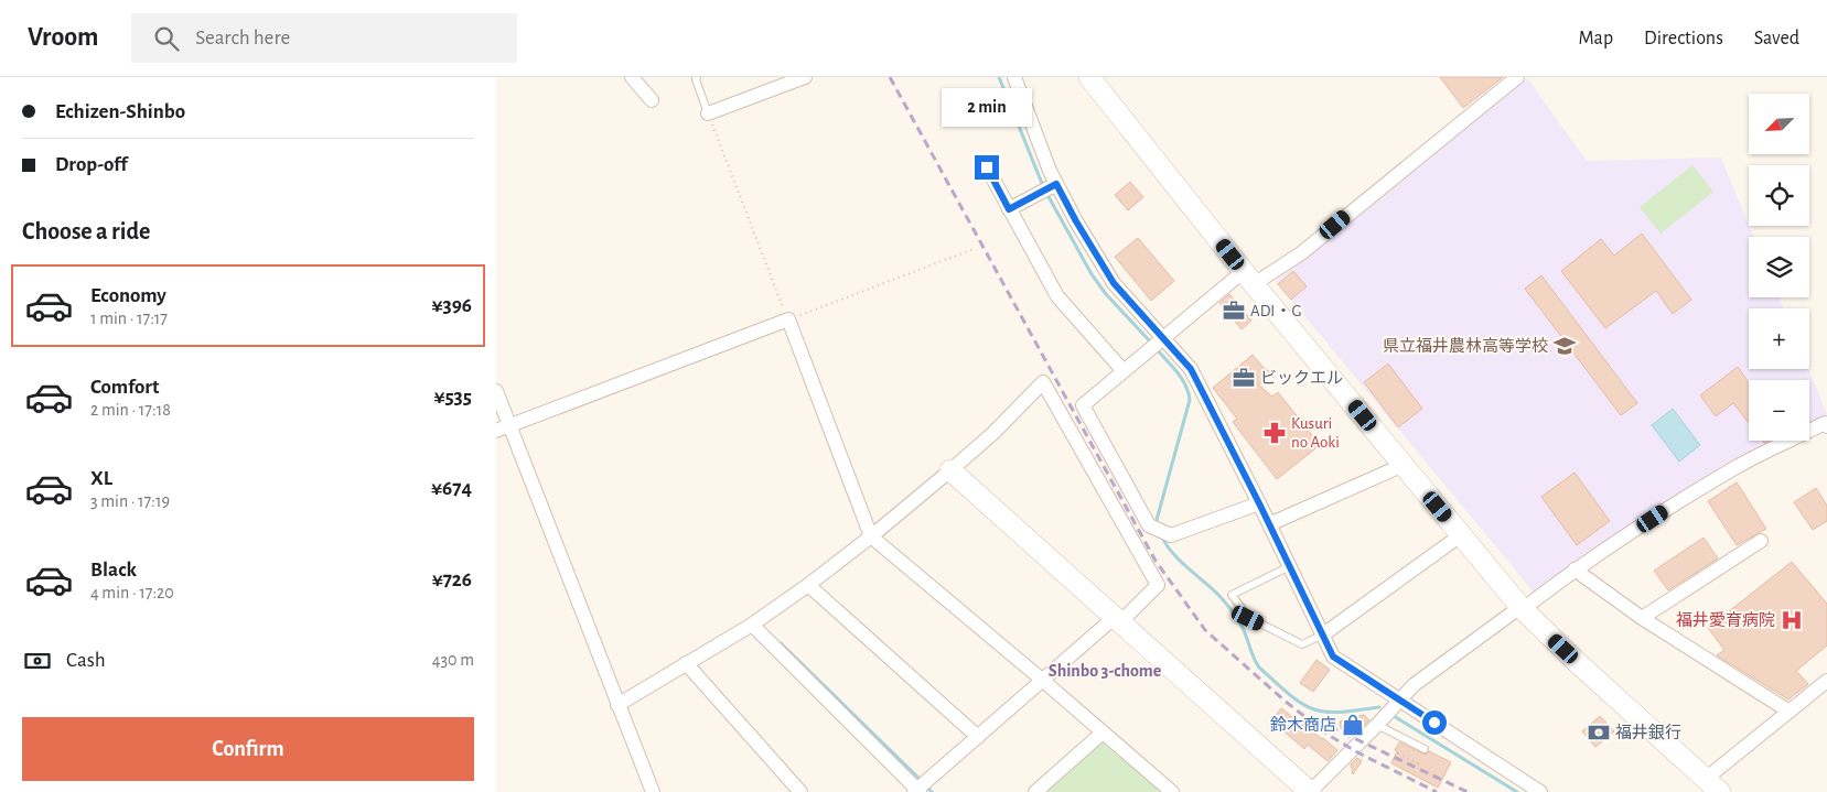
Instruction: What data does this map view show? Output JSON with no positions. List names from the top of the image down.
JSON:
{
  "districts": ["Shinbo 3-chome"],
  "places": {
    "office": ["ADI・G", "ビックエル"],
    "school or university": ["県立福井農林高等学校"],
    "pharmacy": ["Kusuri no Aoki"],
    "hospital": ["福井愛育病院"],
    "shop": ["鈴木商店"],
    "bank": ["福井銀行"]
  },
  "north": "bottom left",
  "page": {
    "header": "Vroom",
    "search": "Search here",
    "nav": ["Map", "Directions", "Saved"],
    "banner": ["Echizen-Shinbo", "Drop-off"],
    "bubble": "2 min",
    "map_buttons": ["+", "−"],
    "heading": "Choose a ride",
    "list": [
      {
        "name": "Economy",
        "note": "1 min · 17:17",
        "value": "¥396"
      },
      {
        "name": "Comfort",
        "note": "2 min · 17:18",
        "value": "¥535"
      },
      {
        "name": "XL",
        "note": "3 min · 17:19",
        "value": "¥674"
      },
      {
        "name": "Black",
        "note": "4 min · 17:20",
        "value": "¥726"
      }
    ],
    "pay": ["Cash", "430 m"],
    "buttons": "Confirm"
  }
}
